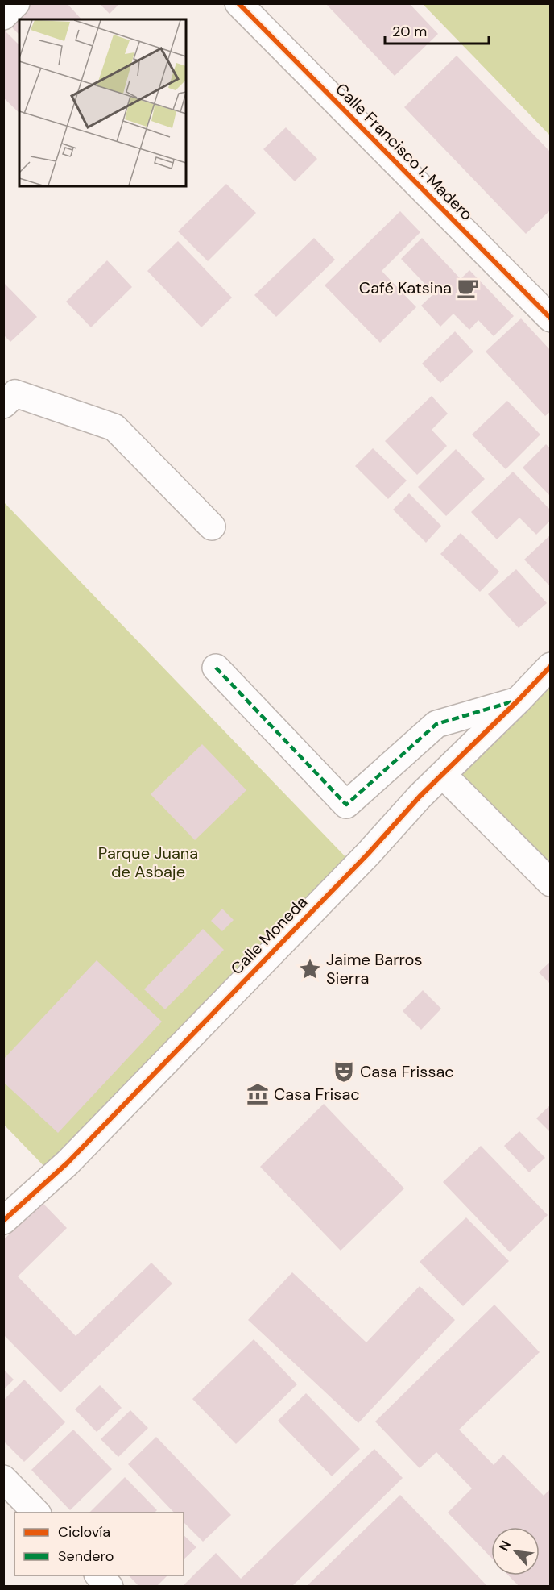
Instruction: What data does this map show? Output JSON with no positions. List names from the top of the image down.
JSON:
{
  "streets": {
    "street": ["Calle Francisco I. Madero", "Calle Moneda"]
  },
  "parks": ["Parque Juana de Asbaje"],
  "places": {
    "cafe": ["Café Katsina"],
    "place": ["Jaime Barros Sierra"],
    "theatre": ["Casa Frissac"],
    "museum": ["Casa Frisac"]
  },
  "legend": ["Ciclovía", "Sendero"],
  "scale_bar": "20 m",
  "north": "top left"
}
